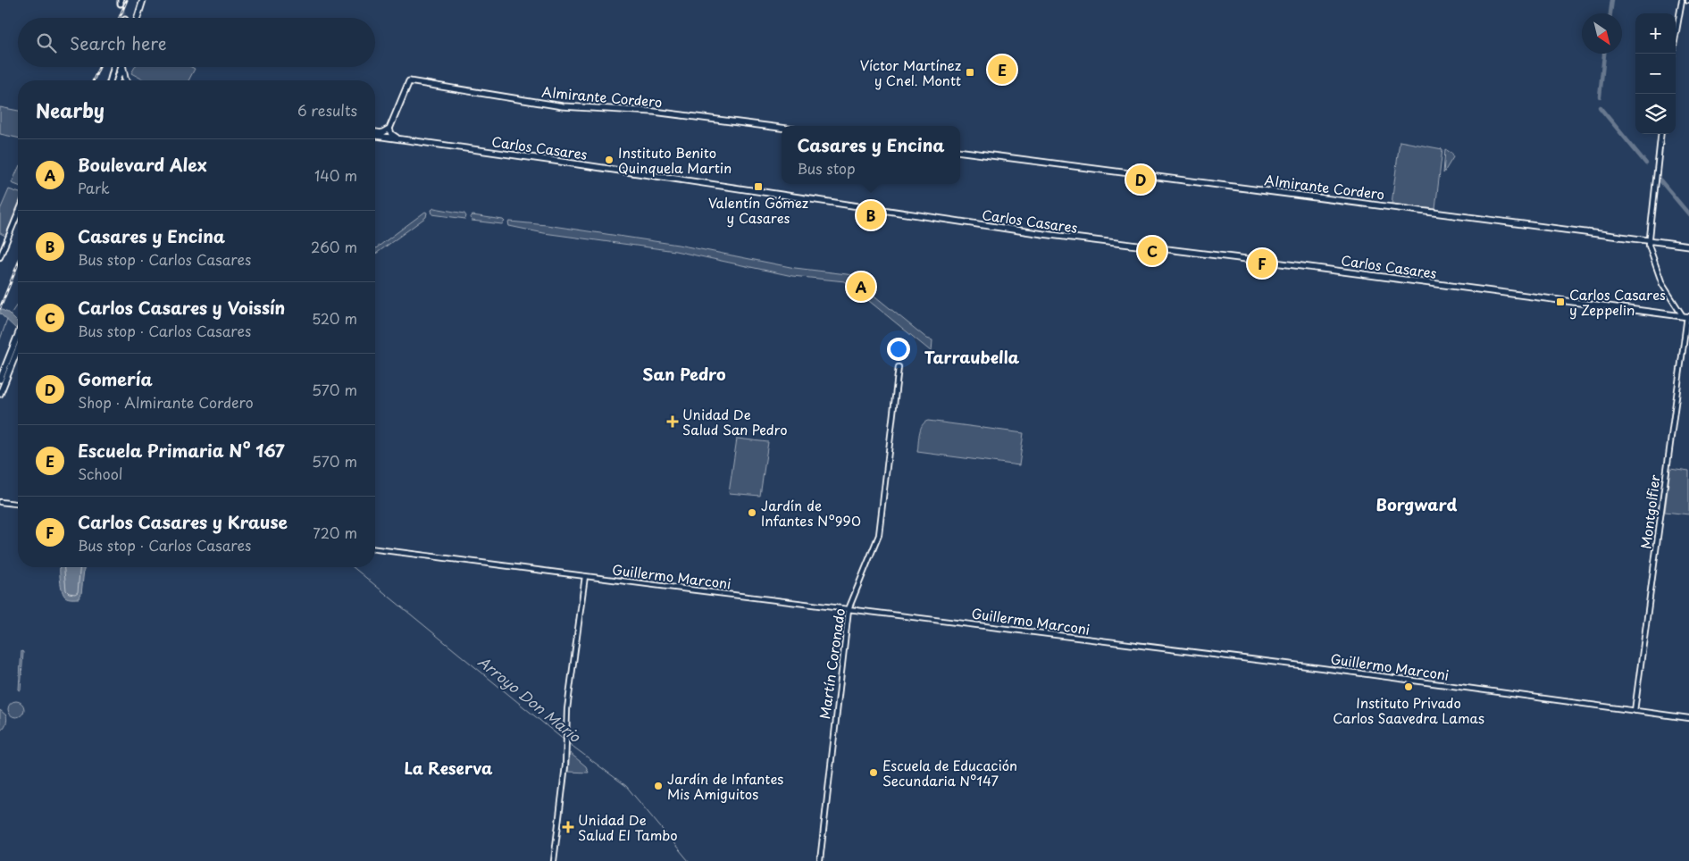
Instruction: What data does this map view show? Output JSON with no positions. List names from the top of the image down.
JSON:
{
  "streets": {
    "main road": ["Almirante Cordero", "Carlos Casares"],
    "street": ["Montgolfier", "Guillermo Marconi", "Martín Coronado"]
  },
  "crossings": [
    ["Carlos Casares", "Montgolfier"],
    ["Montgolfier", "Guillermo Marconi"],
    ["Guillermo Marconi", "Martín Coronado"]
  ],
  "districts": [
    "Tarraubella",
    "San Pedro",
    "Borgward",
    "La Reserva"
  ],
  "water": ["Arroyo Don Mario"],
  "places": {
    "transit": ["Víctor Martínez y Cnel. Montt", "Valentín Gómez y Casares", "Carlos Casares y Zeppelin"],
    "other": [
      "Instituto Benito Quinquela Martin",
      "Jardín de Infantes Nº990",
      "Instituto Privado Carlos Saavedra Lamas",
      "Escuela de Educación Secundaria Nº147",
      "Jardín de Infantes Mis Amiguitos"
    ],
    "health": ["Unidad De Salud San Pedro", "Unidad De Salud El Tambo"]
  },
  "north": "bottom right",
  "page": {
    "map_buttons": ["+", "−"],
    "search": "Search here",
    "pins": [
      "E",
      "D",
      "B",
      "C",
      "F",
      "A"
    ],
    "heading": ["Nearby", "6 results"],
    "popup": ["Casares y Encina", "Bus stop"],
    "list": [
      {
        "mark": "A",
        "name": "Boulevard Alex",
        "note": "Park",
        "value": "140 m"
      },
      {
        "mark": "B",
        "name": "Casares y Encina",
        "note": "Bus stop · Carlos Casares",
        "value": "260 m"
      },
      {
        "mark": "C",
        "name": "Carlos Casares y Voissín",
        "note": "Bus stop · Carlos Casares",
        "value": "520 m"
      },
      {
        "mark": "D",
        "name": "Gomería",
        "note": "Shop · Almirante Cordero",
        "value": "570 m"
      },
      {
        "mark": "E",
        "name": "Escuela Primaria Nº 167",
        "note": "School",
        "value": "570 m"
      },
      {
        "mark": "F",
        "name": "Carlos Casares y Krause",
        "note": "Bus stop · Carlos Casares",
        "value": "720 m"
      }
    ]
  }
}
